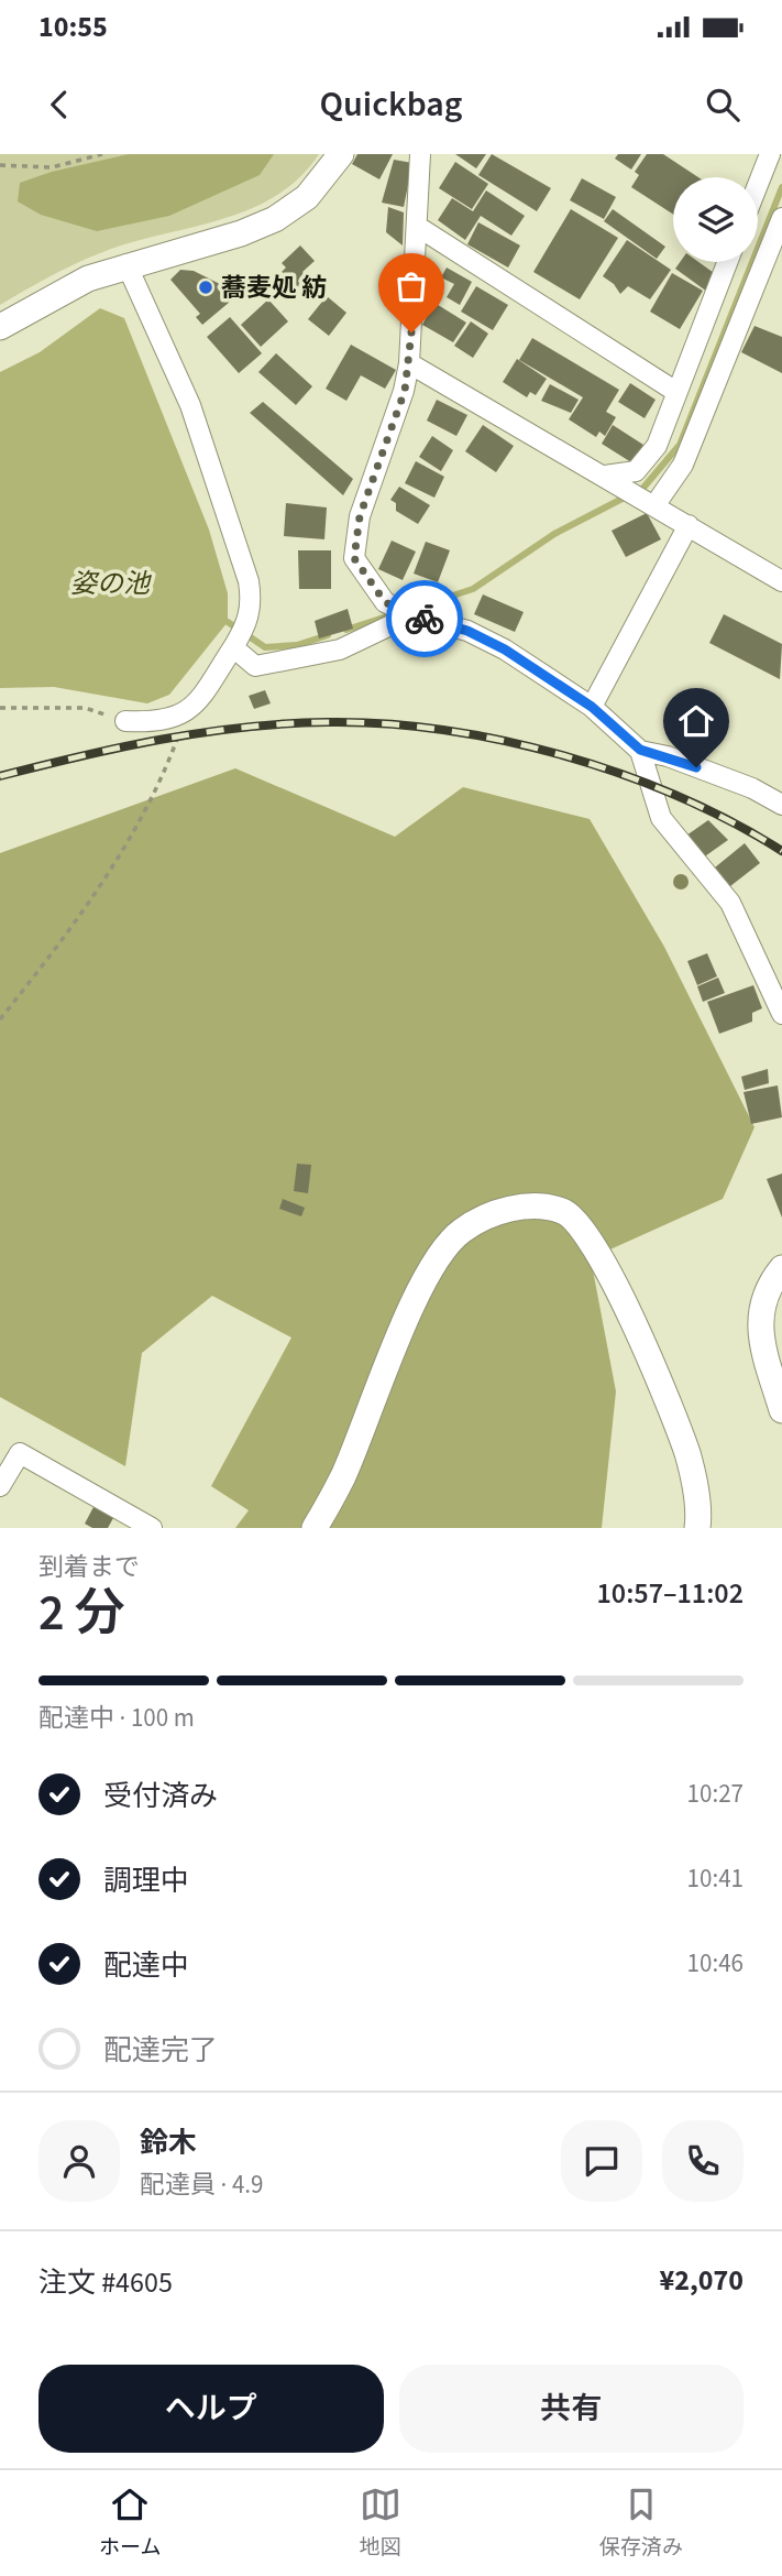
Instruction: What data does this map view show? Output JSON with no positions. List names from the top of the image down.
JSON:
{
  "water": ["姿の池"],
  "places": ["蕎麦処 紡"],
  "page": {
    "status": "10:55",
    "header": "Quickbag",
    "heading": ["2 分", "到着まで", "10:57–11:02"],
    "panel": [
      "鈴木",
      "配達員 · 4.9",
      "注文 #4605",
      "¥2,070"
    ],
    "bar": "配達中 · 100 m",
    "list": [
      ["受付済み", "10:27"],
      ["調理中", "10:41"],
      ["配達中", "10:46"],
      "配達完了"
    ],
    "buttons": ["ヘルプ", "共有"],
    "tabs": ["ホーム", "地図", "保存済み"]
  }
}
